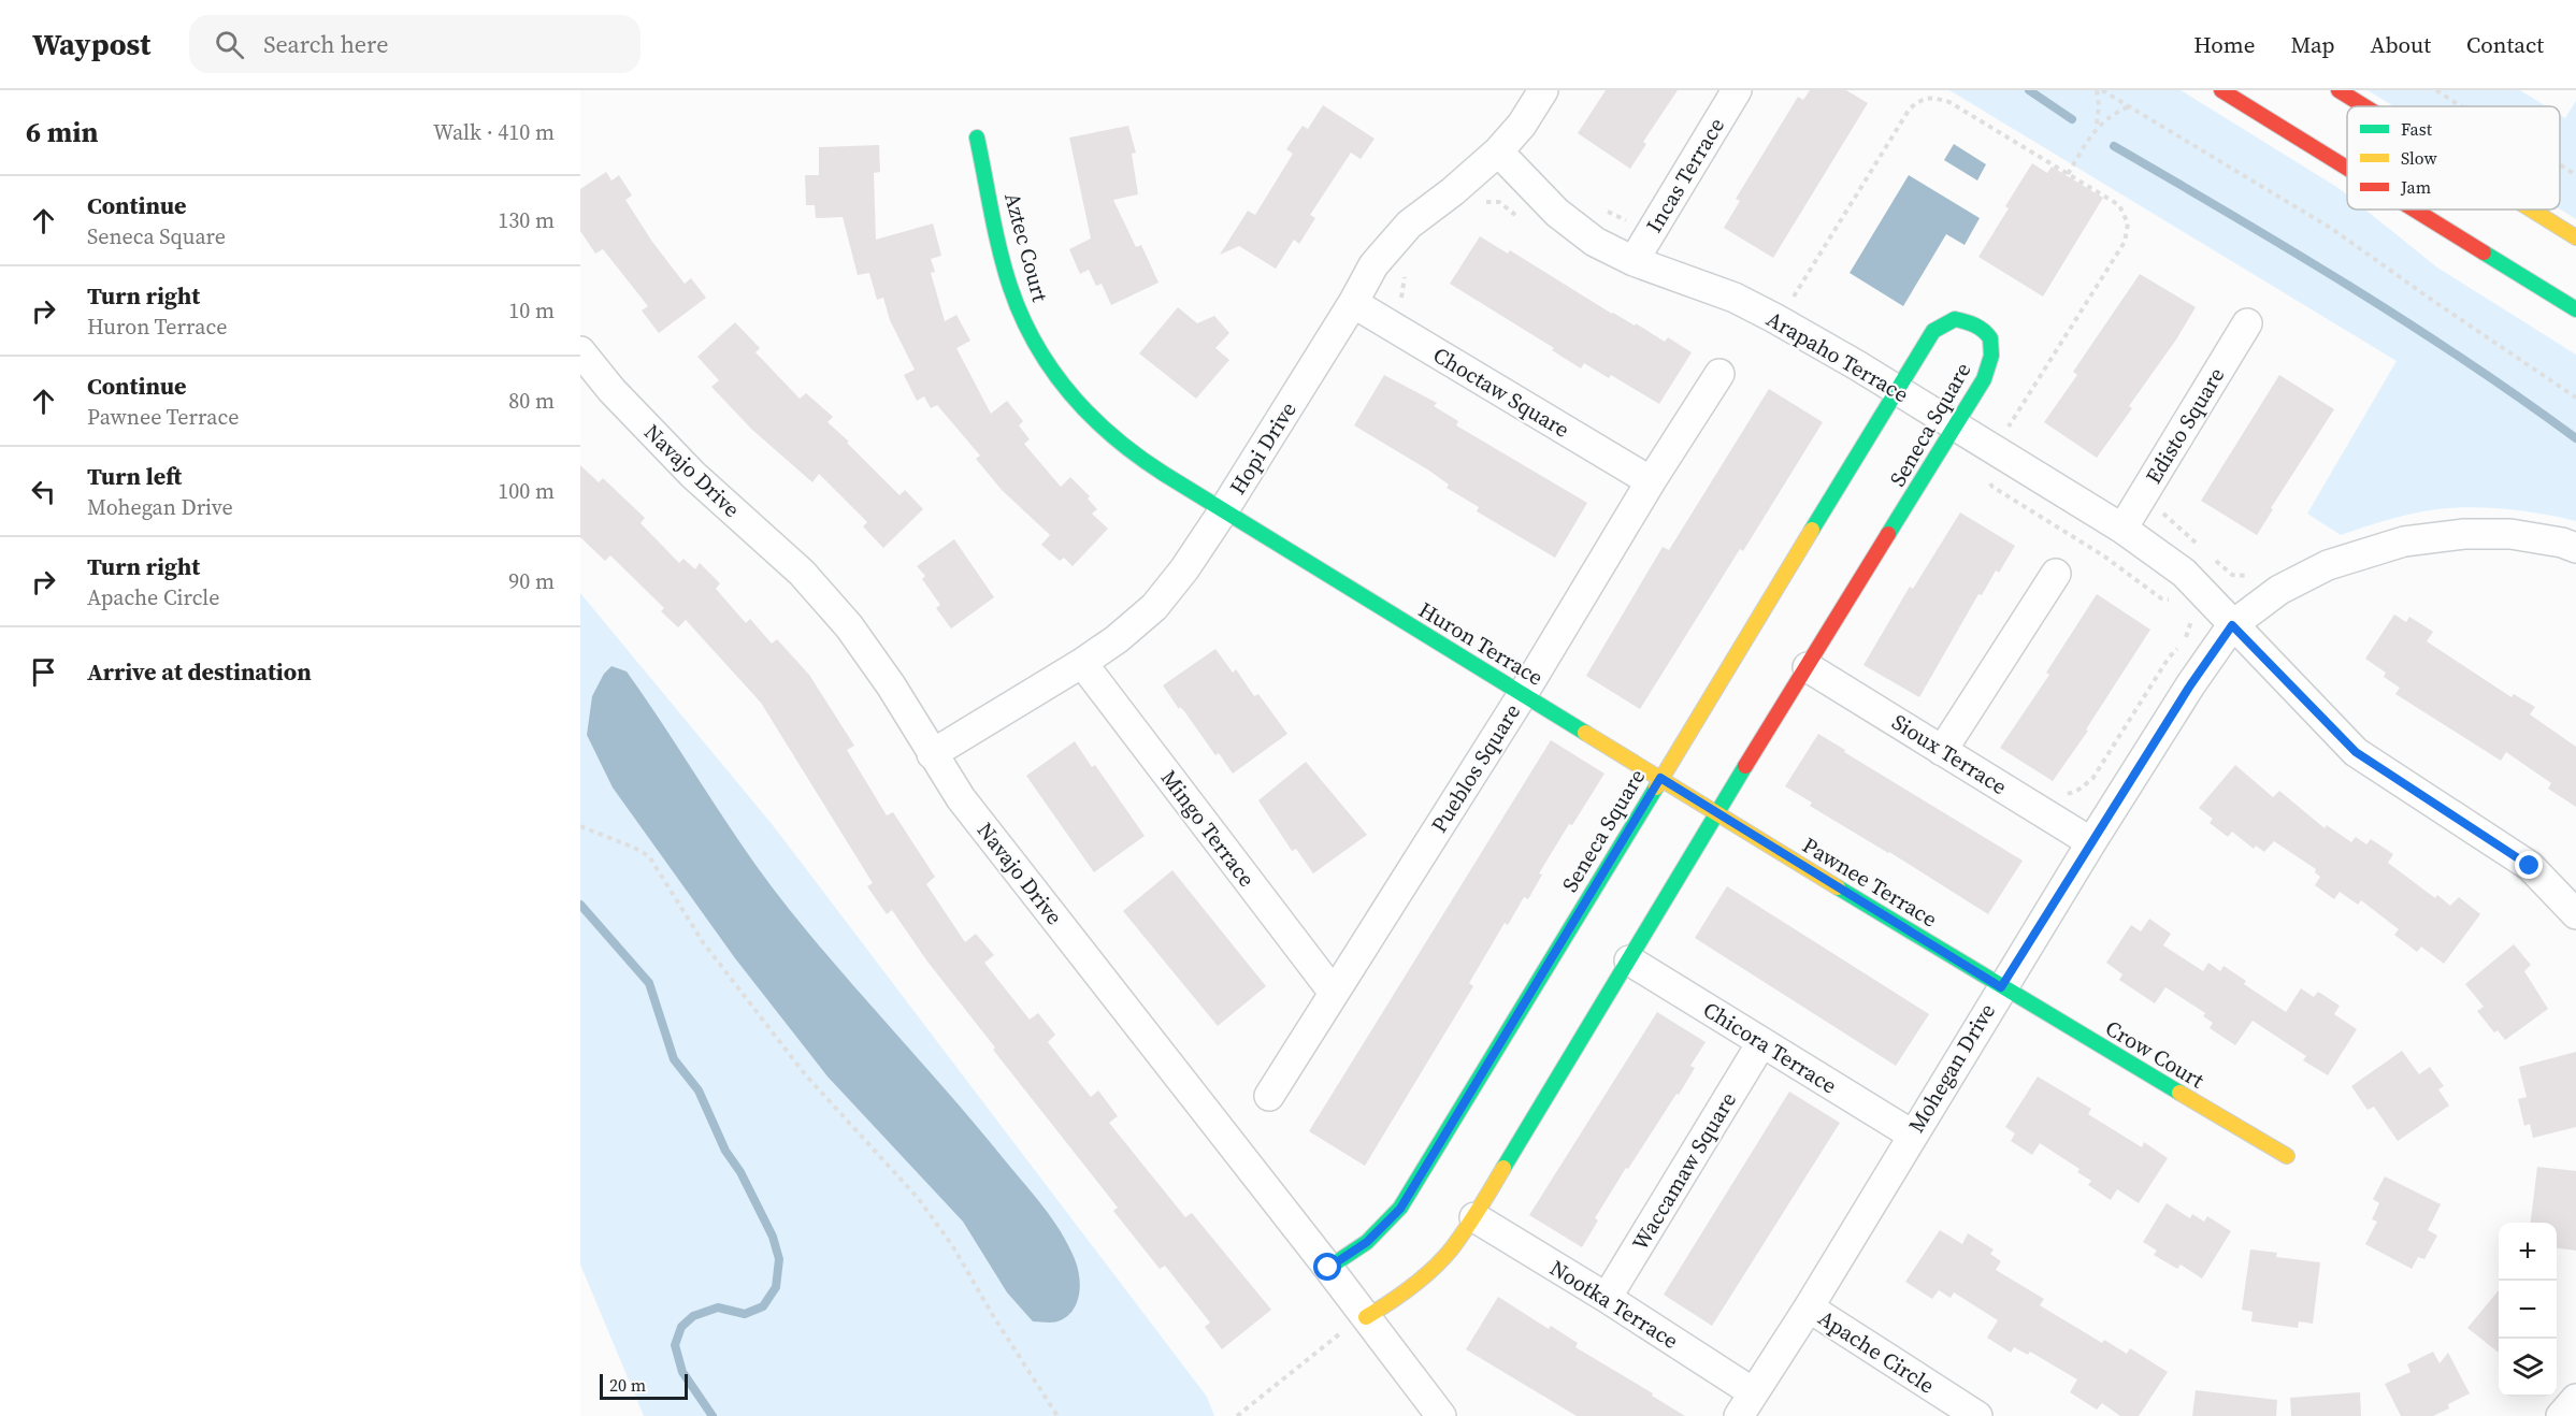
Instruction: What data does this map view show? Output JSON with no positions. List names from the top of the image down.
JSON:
{
  "streets": {
    "street": [
      "Incas Terrace",
      "Aztec Court",
      "Arapaho Terrace",
      "Choctaw Square",
      "Seneca Square",
      "Edisto Square",
      "Hopi Drive",
      "Navajo Drive",
      "Huron Terrace",
      "Sioux Terrace",
      "Pueblos Square",
      "Mingo Terrace",
      "Pawnee Terrace",
      "Chicora Terrace",
      "Crow Court",
      "Mohegan Drive",
      "Waccamaw Square",
      "Nootka Terrace",
      "Apache Circle"
    ]
  },
  "crossings": [
    ["Incas Terrace", "Arapaho Terrace"],
    ["Aztec Court", "Hopi Drive"],
    ["Aztec Court", "Huron Terrace"],
    ["Arapaho Terrace", "Seneca Square"],
    ["Arapaho Terrace", "Edisto Square"],
    ["Arapaho Terrace", "Hopi Drive"],
    ["Arapaho Terrace", "Mohegan Drive"],
    ["Choctaw Square", "Hopi Drive"],
    ["Choctaw Square", "Pueblos Square"],
    ["Seneca Square", "Navajo Drive"],
    ["Seneca Square", "Huron Terrace"],
    ["Seneca Square", "Sioux Terrace"],
    ["Seneca Square", "Pawnee Terrace"],
    ["Seneca Square", "Chicora Terrace"],
    ["Seneca Square", "Nootka Terrace"],
    ["Hopi Drive", "Navajo Drive"],
    ["Hopi Drive", "Huron Terrace"],
    ["Hopi Drive", "Mingo Terrace"],
    ["Huron Terrace", "Pueblos Square"],
    ["Huron Terrace", "Pawnee Terrace"],
    ["Sioux Terrace", "Mohegan Drive"],
    ["Pueblos Square", "Mingo Terrace"],
    ["Pawnee Terrace", "Crow Court"],
    ["Pawnee Terrace", "Mohegan Drive"],
    ["Chicora Terrace", "Mohegan Drive"],
    ["Chicora Terrace", "Waccamaw Square"],
    ["Crow Court", "Mohegan Drive"],
    ["Mohegan Drive", "Nootka Terrace"],
    ["Mohegan Drive", "Apache Circle"],
    ["Waccamaw Square", "Nootka Terrace"]
  ],
  "legend": ["Fast", "Slow", "Jam"],
  "scale_bar": "20 m",
  "page": {
    "header": "Waypost",
    "search": "Search here",
    "nav": [
      "Home",
      "Map",
      "About",
      "Contact"
    ],
    "heading": ["6 min", "Walk · 410 m"],
    "list": [
      ["Continue", "Seneca Square", "130 m"],
      ["Turn right", "Huron Terrace", "10 m"],
      ["Continue", "Pawnee Terrace", "80 m"],
      ["Turn left", "Mohegan Drive", "100 m"],
      ["Turn right", "Apache Circle", "90 m"],
      "Arrive at destination"
    ],
    "map_buttons": ["+", "−"],
    "scale": "20 m"
  }
}
